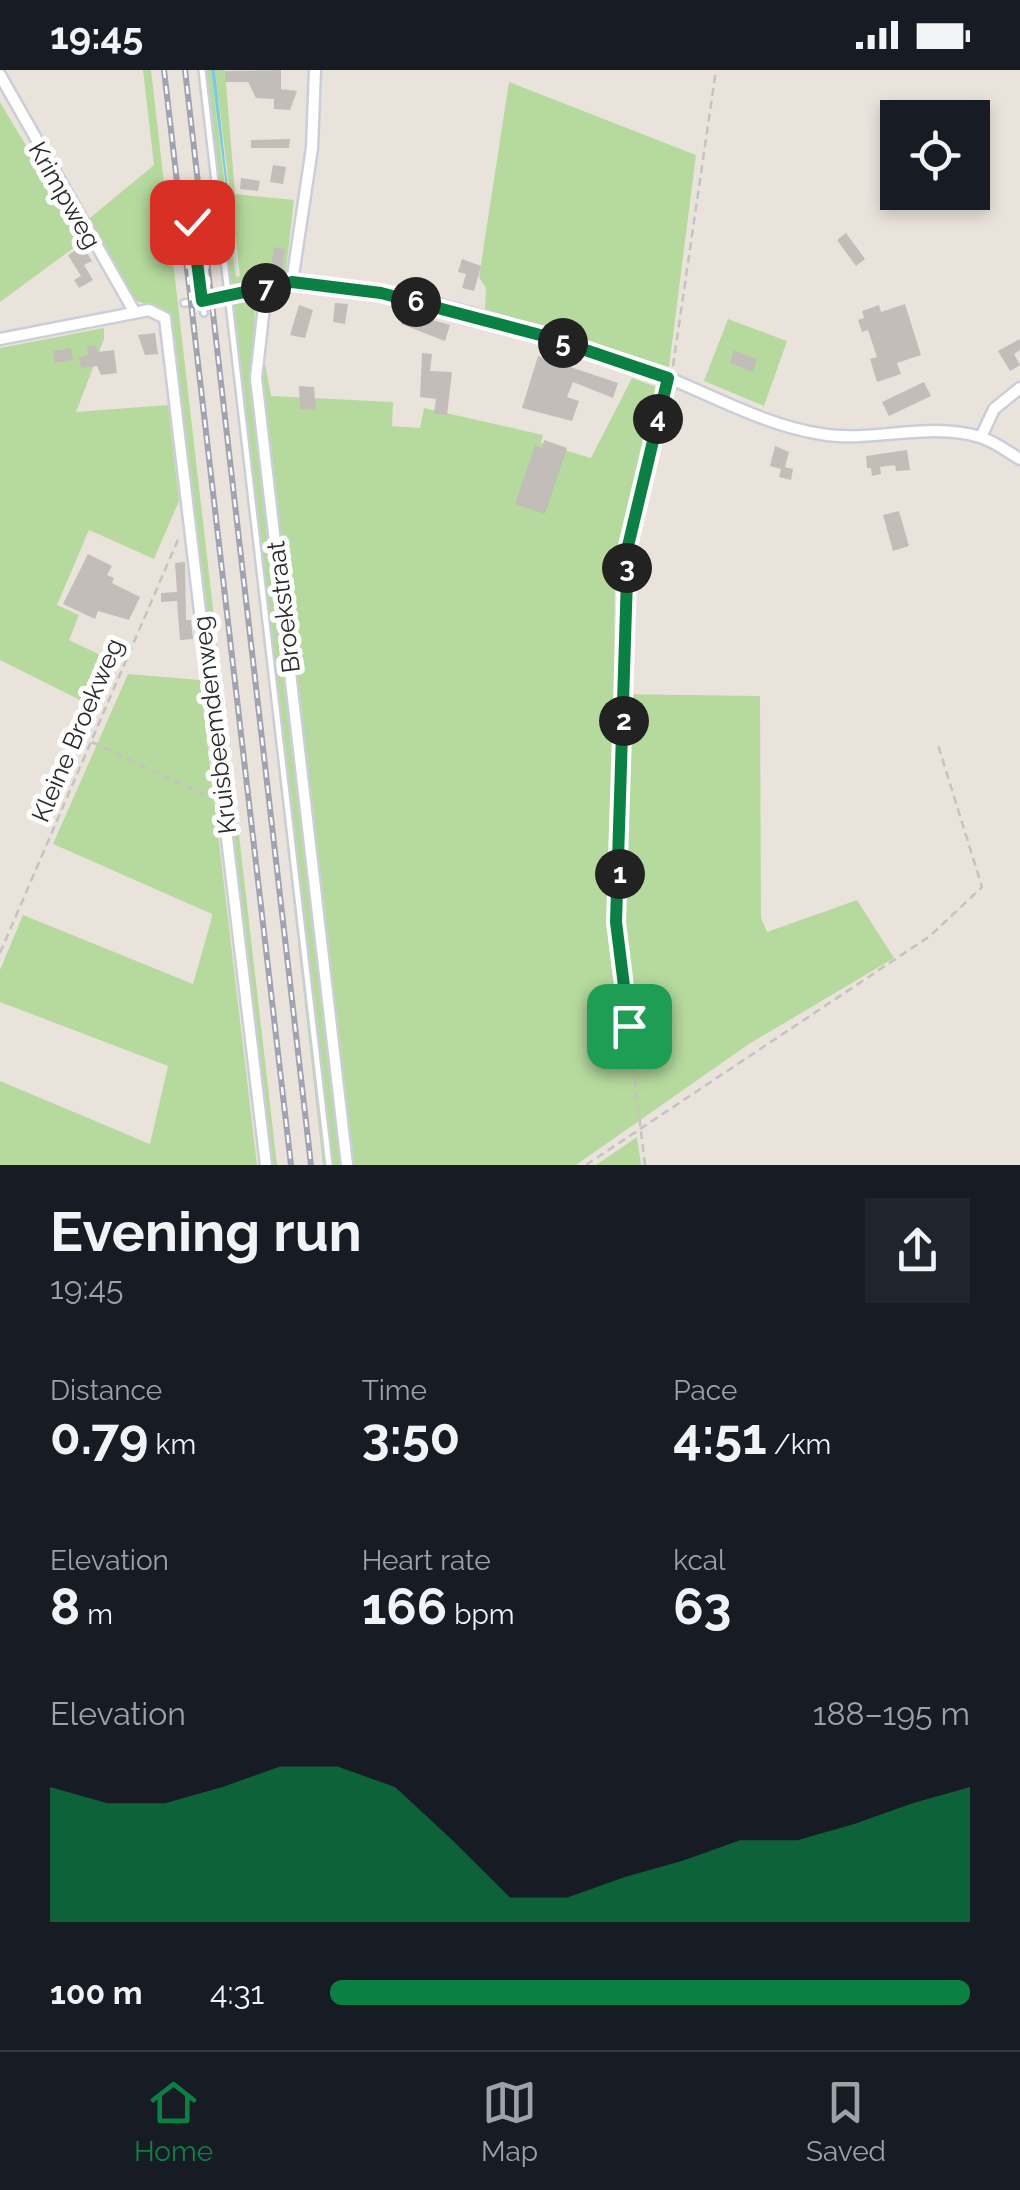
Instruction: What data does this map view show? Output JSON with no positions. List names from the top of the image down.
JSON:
{
  "streets": {
    "street": ["Krimpweg", "Broekstraat", "Kruisbeemdenweg"],
    "path": ["Kleine Broekweg"]
  },
  "crossings": [
    ["Krimpweg", "Kruisbeemdenweg"],
    ["Kruisbeemdenweg", "Kleine Broekweg"]
  ],
  "page": {
    "status": "19:45",
    "pins": [
      "7",
      "6",
      "5",
      "4",
      "3",
      "2",
      "1"
    ],
    "heading": ["Evening run", "19:45"],
    "stats": [
      ["Distance", "0.79 km"],
      ["Time", "3:50"],
      ["Pace", "4:51 /km"],
      ["Elevation", "8 m"],
      ["Heart rate", "166 bpm"],
      ["kcal", "63"]
    ],
    "chart": ["Elevation", "188–195 m"],
    "list": [
      {
        "name": "100 m",
        "note": "4:31"
      }
    ],
    "tabs": ["Home", "Map", "Saved"]
  }
}
